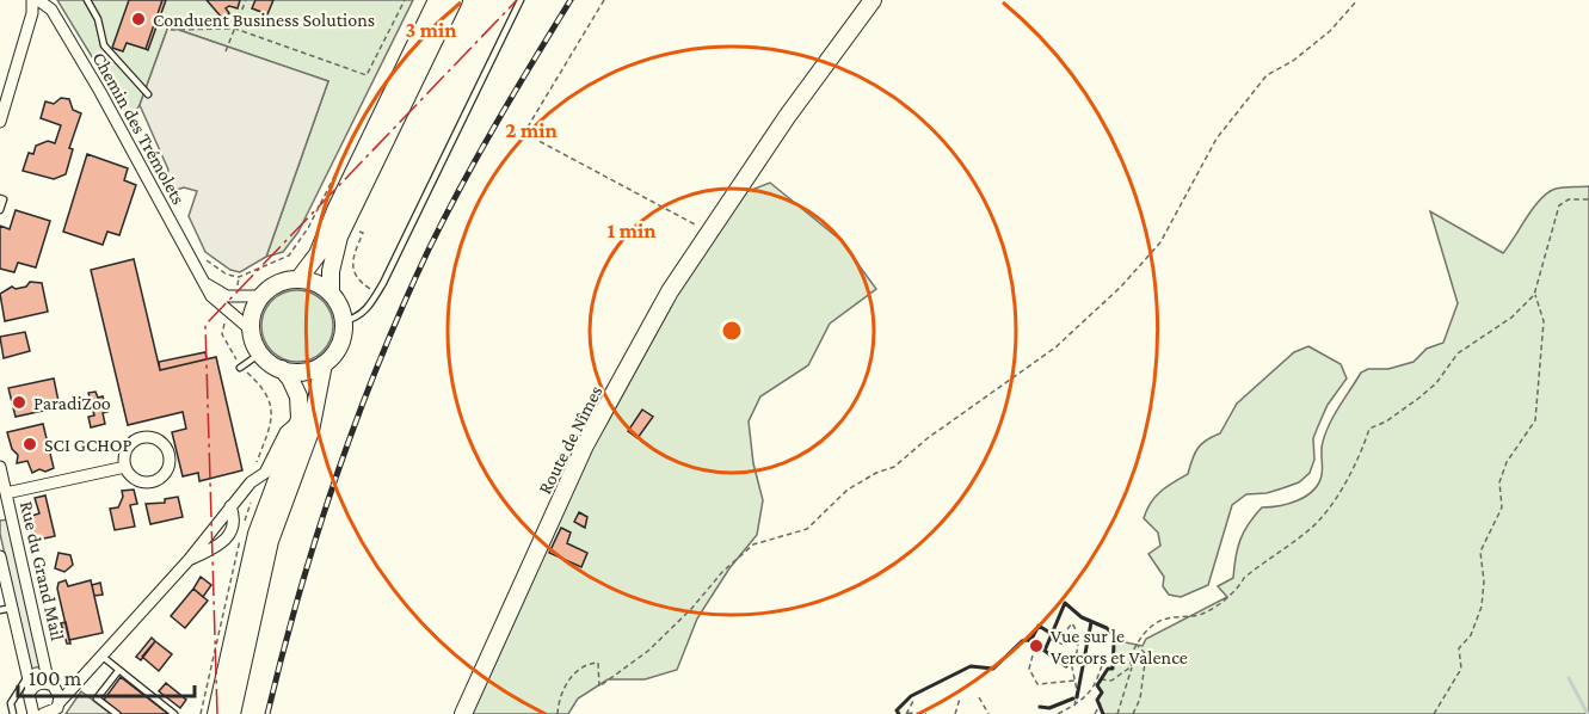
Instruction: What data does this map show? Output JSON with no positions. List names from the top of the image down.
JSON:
{
  "streets": {
    "main road": ["Route de Nîmes"],
    "street": ["Chemin des Trémolets", "Rue du Grand Mail"]
  },
  "places": [
    "Conduent Business Solutions",
    "ParadiZoo",
    "SCI GCHOP",
    "Vue sur le Vercors et Valence"
  ],
  "scale_bar": "100 m",
  "rings": ["3 min", "2 min", "1 min"]
}
